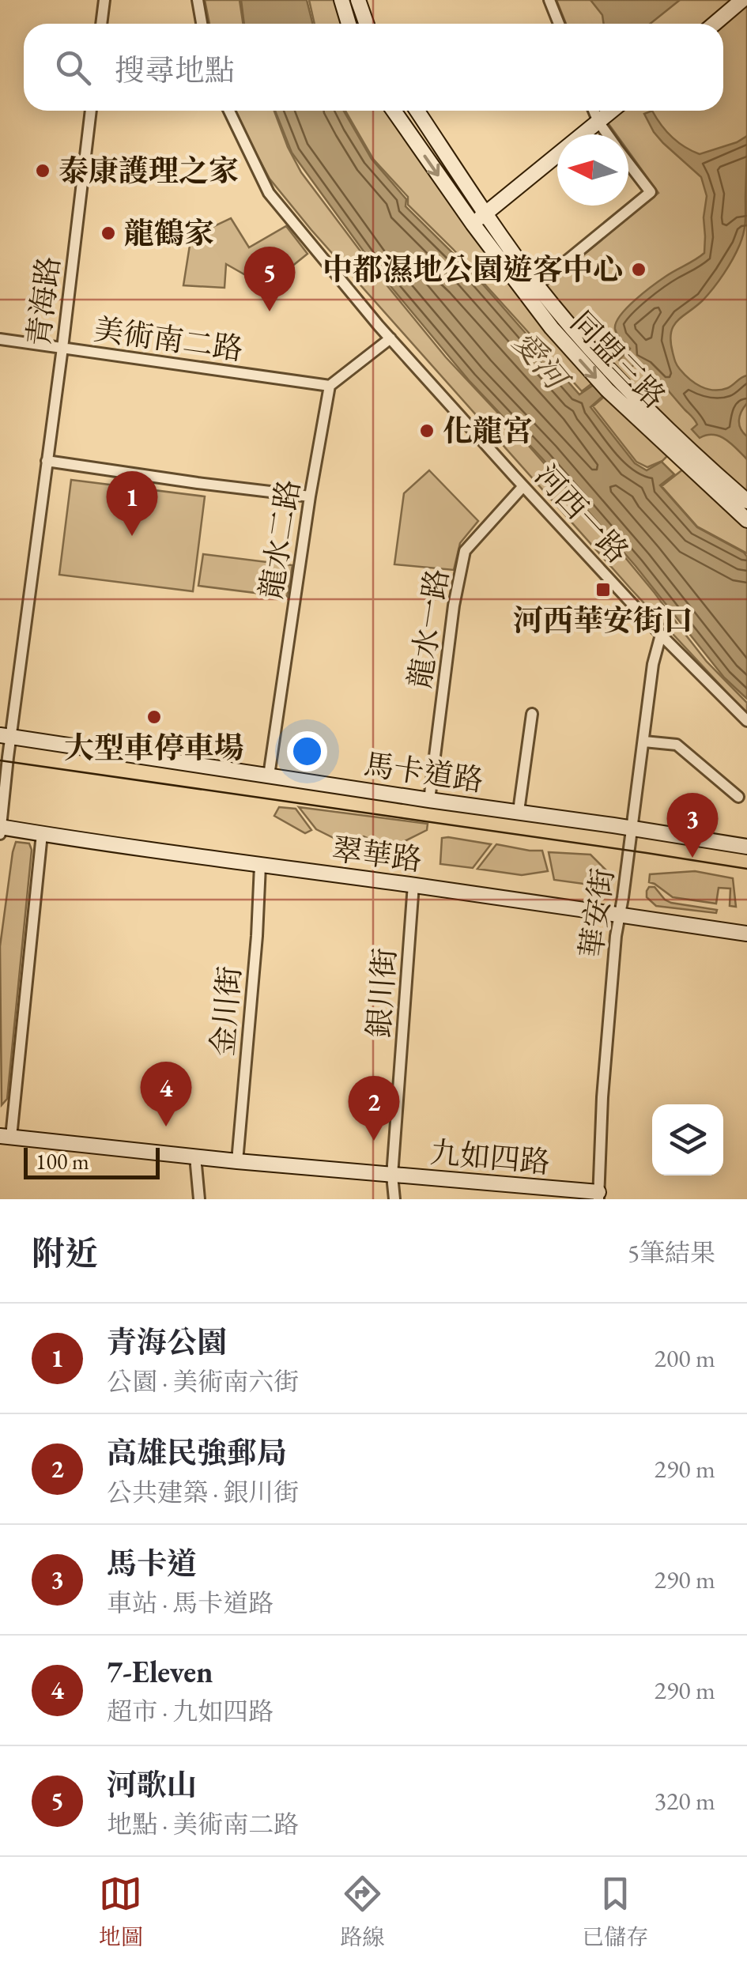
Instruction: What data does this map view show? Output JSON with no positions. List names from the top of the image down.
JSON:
{
  "streets": {
    "street": [
      "青海路",
      "美術南二路",
      "同盟三路",
      "河西一路",
      "龍水二路",
      "龍水一路",
      "馬卡道路",
      "翠華路",
      "華安街",
      "銀川街",
      "金川街",
      "九如四路"
    ]
  },
  "crossings": [
    ["青海路", "美術南二路"],
    ["青海路", "馬卡道路"],
    ["青海路", "翠華路"],
    ["美術南二路", "龍水二路"],
    ["河西一路", "龍水一路"],
    ["河西一路", "華安街"],
    ["龍水二路", "馬卡道路"],
    ["龍水一路", "馬卡道路"],
    ["馬卡道路", "華安街"],
    ["翠華路", "華安街"],
    ["翠華路", "銀川街"],
    ["翠華路", "金川街"],
    ["華安街", "九如四路"],
    ["銀川街", "九如四路"],
    ["金川街", "九如四路"]
  ],
  "water": ["愛河"],
  "places": {
    "other": [
      "泰康護理之家",
      "龍鶴家",
      "中都濕地公園遊客中心",
      "化龍宮",
      "大型車停車場"
    ],
    "transit": ["河西華安街口"]
  },
  "scale_bar": "100 m",
  "north": "left",
  "page": {
    "search": "搜尋地點",
    "pins": [
      "5",
      "1",
      "3",
      "4",
      "2"
    ],
    "scale": "100 m",
    "heading": ["附近", "5筆結果"],
    "list": [
      {
        "mark": "1",
        "name": "青海公園",
        "note": "公園 · 美術南六街",
        "value": "200 m"
      },
      {
        "mark": "2",
        "name": "高雄民強郵局",
        "note": "公共建築 · 銀川街",
        "value": "290 m"
      },
      {
        "mark": "3",
        "name": "馬卡道",
        "note": "車站 · 馬卡道路",
        "value": "290 m"
      },
      {
        "mark": "4",
        "name": "7-Eleven",
        "note": "超市 · 九如四路",
        "value": "290 m"
      },
      {
        "mark": "5",
        "name": "河歌山",
        "note": "地點 · 美術南二路",
        "value": "320 m"
      }
    ],
    "nav": ["地圖", "路線", "已儲存"]
  }
}
